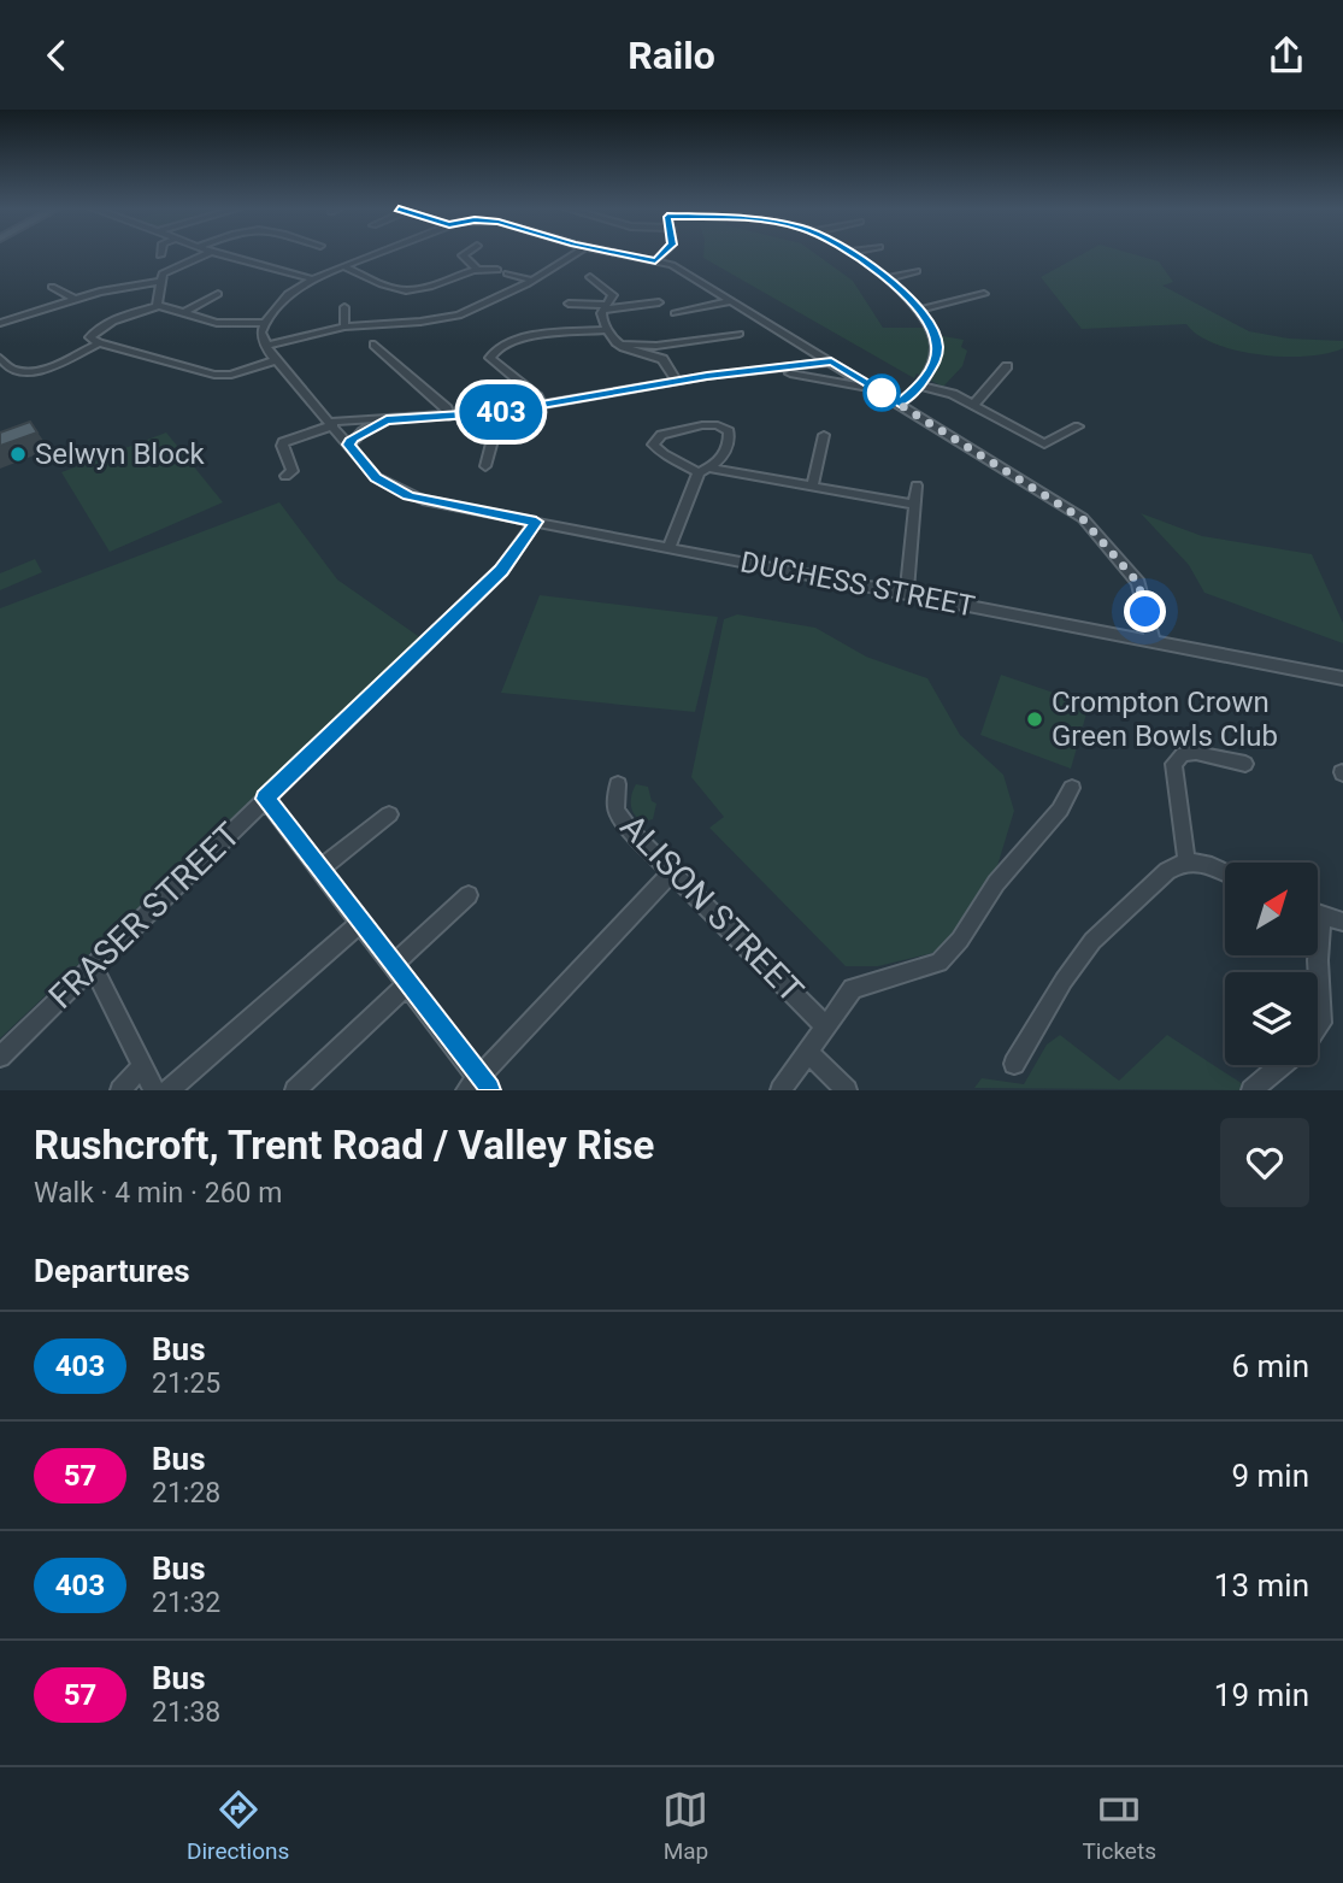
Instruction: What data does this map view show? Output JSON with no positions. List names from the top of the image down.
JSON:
{
  "streets": {
    "street": ["DUCHESS STREET", "ALISON STREET", "FRASER STREET"]
  },
  "crossings": [
    ["DUCHESS STREET", "FRASER STREET"]
  ],
  "places": ["Selwyn Block", "Crompton Crown Green Bowls Club"],
  "lines": ["bus line 403"],
  "north": "top right",
  "page": {
    "header": "Railo",
    "on_map": "403",
    "heading": [
      ["Rushcroft, Trent Road / Valley Rise", "Walk · 4 min · 260 m"],
      "Departures"
    ],
    "list": [
      {
        "mark": "403",
        "name": "Bus",
        "note": "21:25",
        "value": "6 min"
      },
      {
        "mark": "57",
        "name": "Bus",
        "note": "21:28",
        "value": "9 min"
      },
      {
        "mark": "403",
        "name": "Bus",
        "note": "21:32",
        "value": "13 min"
      },
      {
        "mark": "57",
        "name": "Bus",
        "note": "21:38",
        "value": "19 min"
      }
    ],
    "tabs": ["Directions", "Map", "Tickets"]
  }
}
